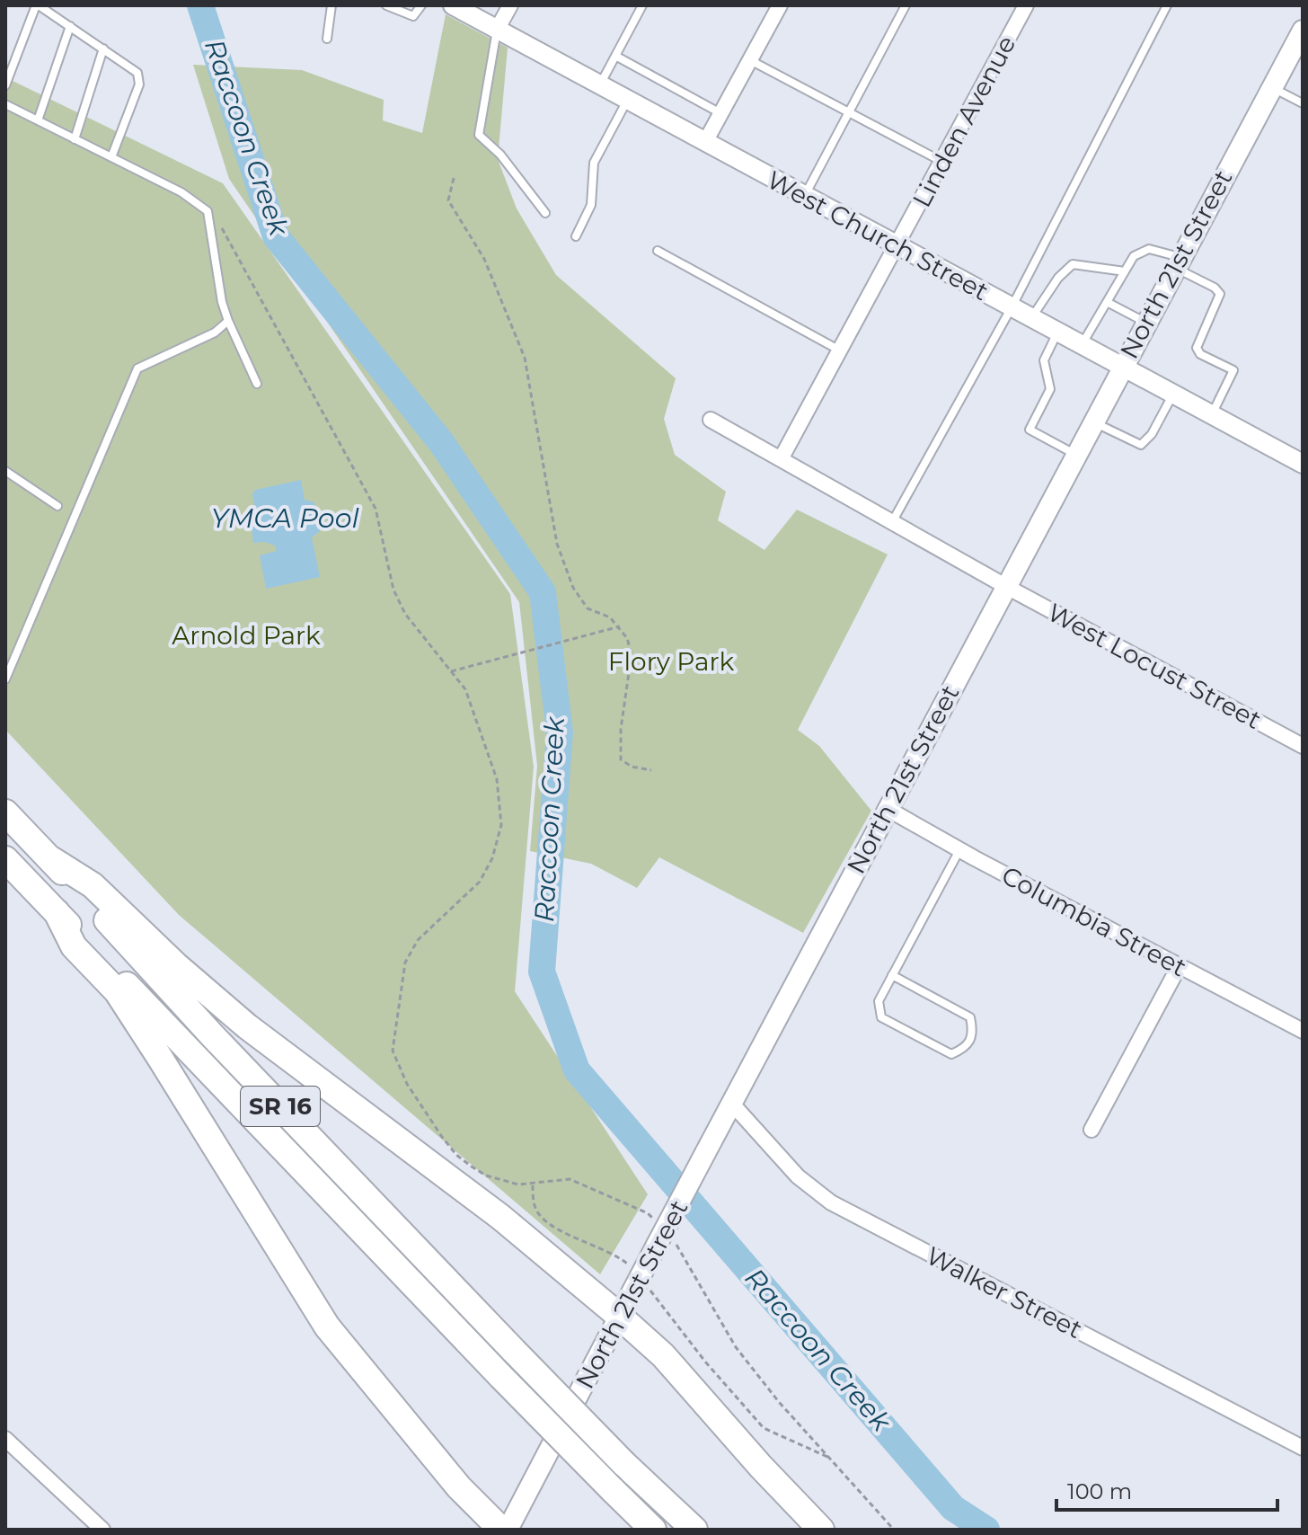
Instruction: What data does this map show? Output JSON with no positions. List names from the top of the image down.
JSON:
{
  "streets": {
    "highway": ["SR 16"],
    "main road": ["North 21st Street"],
    "street": [
      "Linden Avenue",
      "West Church Street",
      "West Locust Street",
      "Columbia Street",
      "Walker Street"
    ]
  },
  "crossings": [
    ["Linden Avenue", "West Church Street"],
    ["Linden Avenue", "West Locust Street"],
    ["West Church Street", "North 21st Street"],
    ["North 21st Street", "West Locust Street"],
    ["North 21st Street", "Columbia Street"],
    ["North 21st Street", "Walker Street"]
  ],
  "water": ["Raccoon Creek", "YMCA Pool"],
  "parks": ["Arnold Park", "Flory Park"],
  "scale_bar": "100 m"
}
